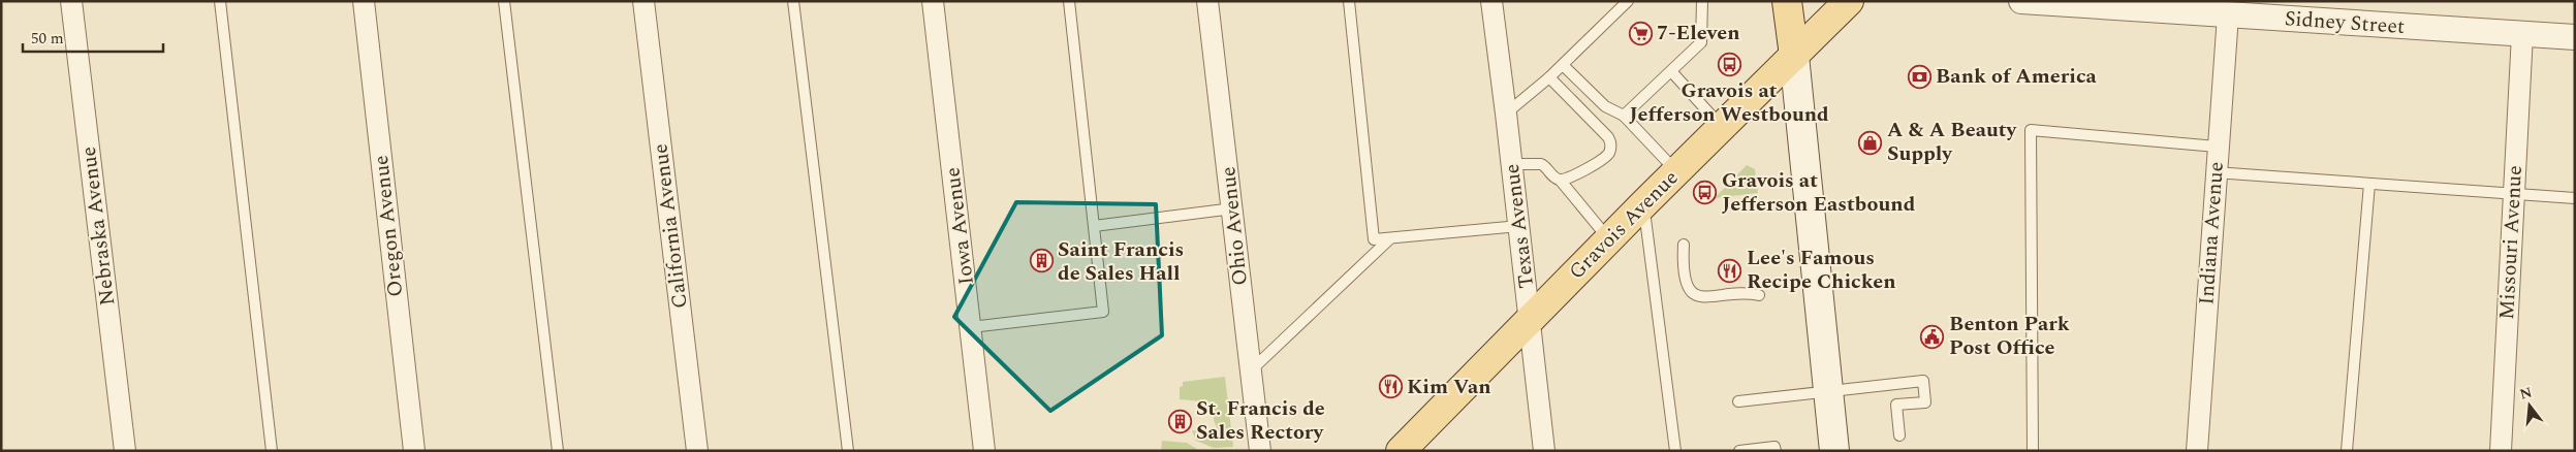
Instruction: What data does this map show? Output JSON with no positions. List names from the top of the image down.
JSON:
{
  "streets": {
    "main road": ["Gravois Avenue"],
    "street": [
      "Sidney Street",
      "Nebraska Avenue",
      "Oregon Avenue",
      "California Avenue",
      "Iowa Avenue",
      "Ohio Avenue",
      "Texas Avenue",
      "Indiana Avenue",
      "Missouri Avenue"
    ]
  },
  "crossings": [
    ["Sidney Street", "Indiana Avenue"],
    ["Sidney Street", "Missouri Avenue"],
    ["Gravois Avenue", "Texas Avenue"]
  ],
  "places": {
    "supermarket": ["7-Eleven"],
    "bus stop": ["Gravois at Jefferson Westbound", "Gravois at Jefferson Eastbound"],
    "bank": ["Bank of America"],
    "shop": ["A & A Beauty Supply"],
    "building": ["Saint Francis de Sales Hall", "St. Francis de Sales Rectory"],
    "restaurant": ["Lee's Famous Recipe Chicken", "Kim Van"],
    "public building": ["Benton Park Post Office"]
  },
  "scale_bar": "50 m",
  "north": "top"
}
